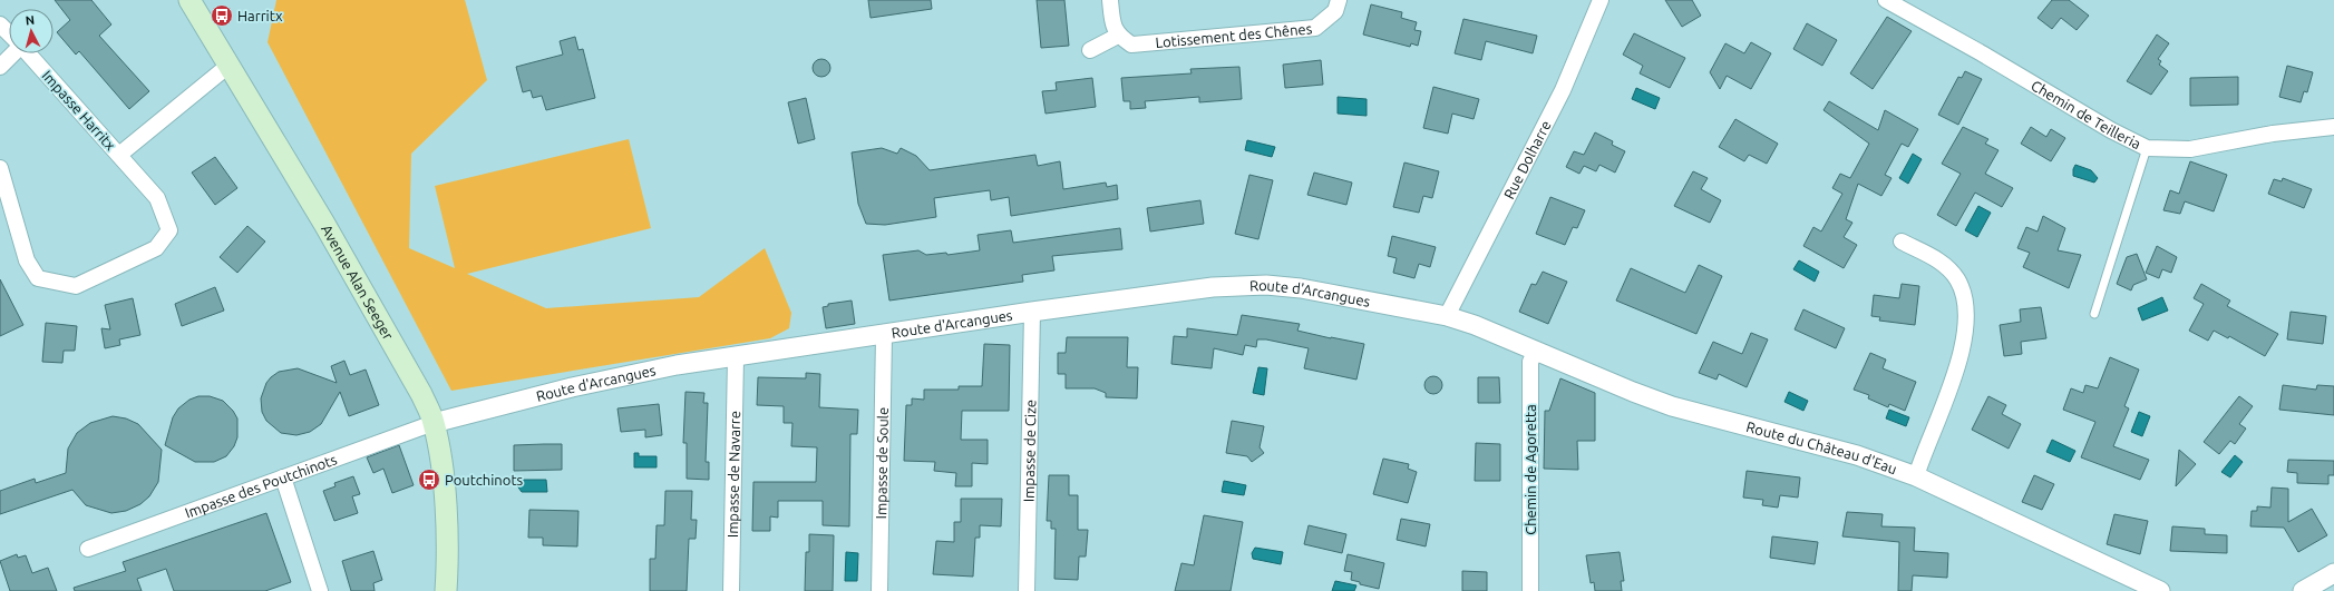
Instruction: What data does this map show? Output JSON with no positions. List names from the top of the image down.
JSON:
{
  "streets": {
    "main road": ["Avenue Alan Seeger"],
    "street": [
      "Lotissement des Chênes",
      "Impasse Harritx",
      "Chemin de Teilleria",
      "Rue Dolharre",
      "Route d'Arcangues",
      "Route du Château d'Eau",
      "Impasse de Cize",
      "Impasse de Soule",
      "Chemin de Agoretta",
      "Impasse de Navarre",
      "Impasse des Poutchinots"
    ]
  },
  "crossings": [
    ["Impasse Harritx", "Avenue Alan Seeger"],
    ["Rue Dolharre", "Route d'Arcangues"],
    ["Avenue Alan Seeger", "Route d'Arcangues"],
    ["Avenue Alan Seeger", "Impasse des Poutchinots"],
    ["Route d'Arcangues", "Route du Château d'Eau"],
    ["Route d'Arcangues", "Impasse de Cize"],
    ["Route d'Arcangues", "Impasse de Soule"],
    ["Route d'Arcangues", "Impasse de Navarre"],
    ["Route d'Arcangues", "Impasse des Poutchinots"],
    ["Route du Château d'Eau", "Chemin de Agoretta"]
  ],
  "places": {
    "bus stop": ["Harritx", "Poutchinots"]
  },
  "north": "top"
}
